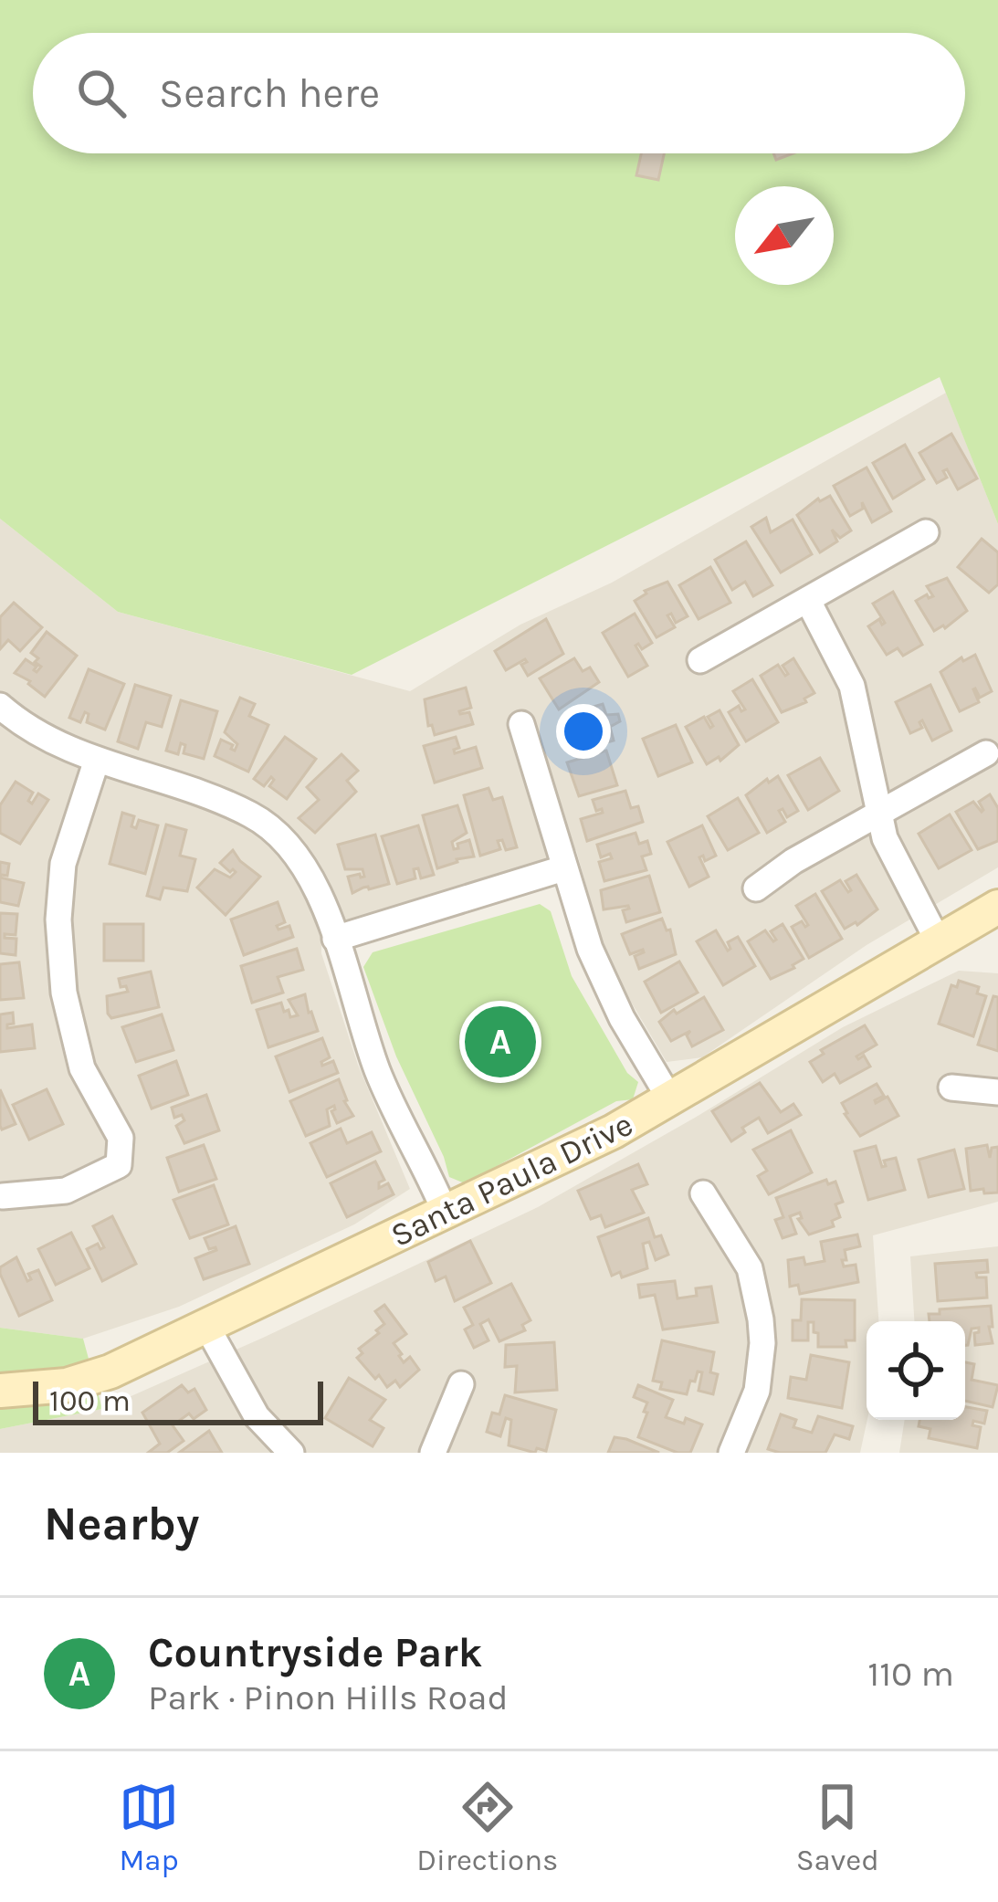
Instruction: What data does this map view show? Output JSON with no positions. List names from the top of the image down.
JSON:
{
  "streets": {
    "street": ["Santa Paula Drive"]
  },
  "scale_bar": "100 m",
  "north": "bottom left",
  "page": {
    "search": "Search here",
    "pins": "A",
    "scale": "100 m",
    "heading": "Nearby",
    "list": [
      {
        "mark": "A",
        "name": "Countryside Park",
        "note": "Park · Pinon Hills Road",
        "value": "110 m"
      }
    ],
    "nav": ["Map", "Directions", "Saved"]
  }
}
